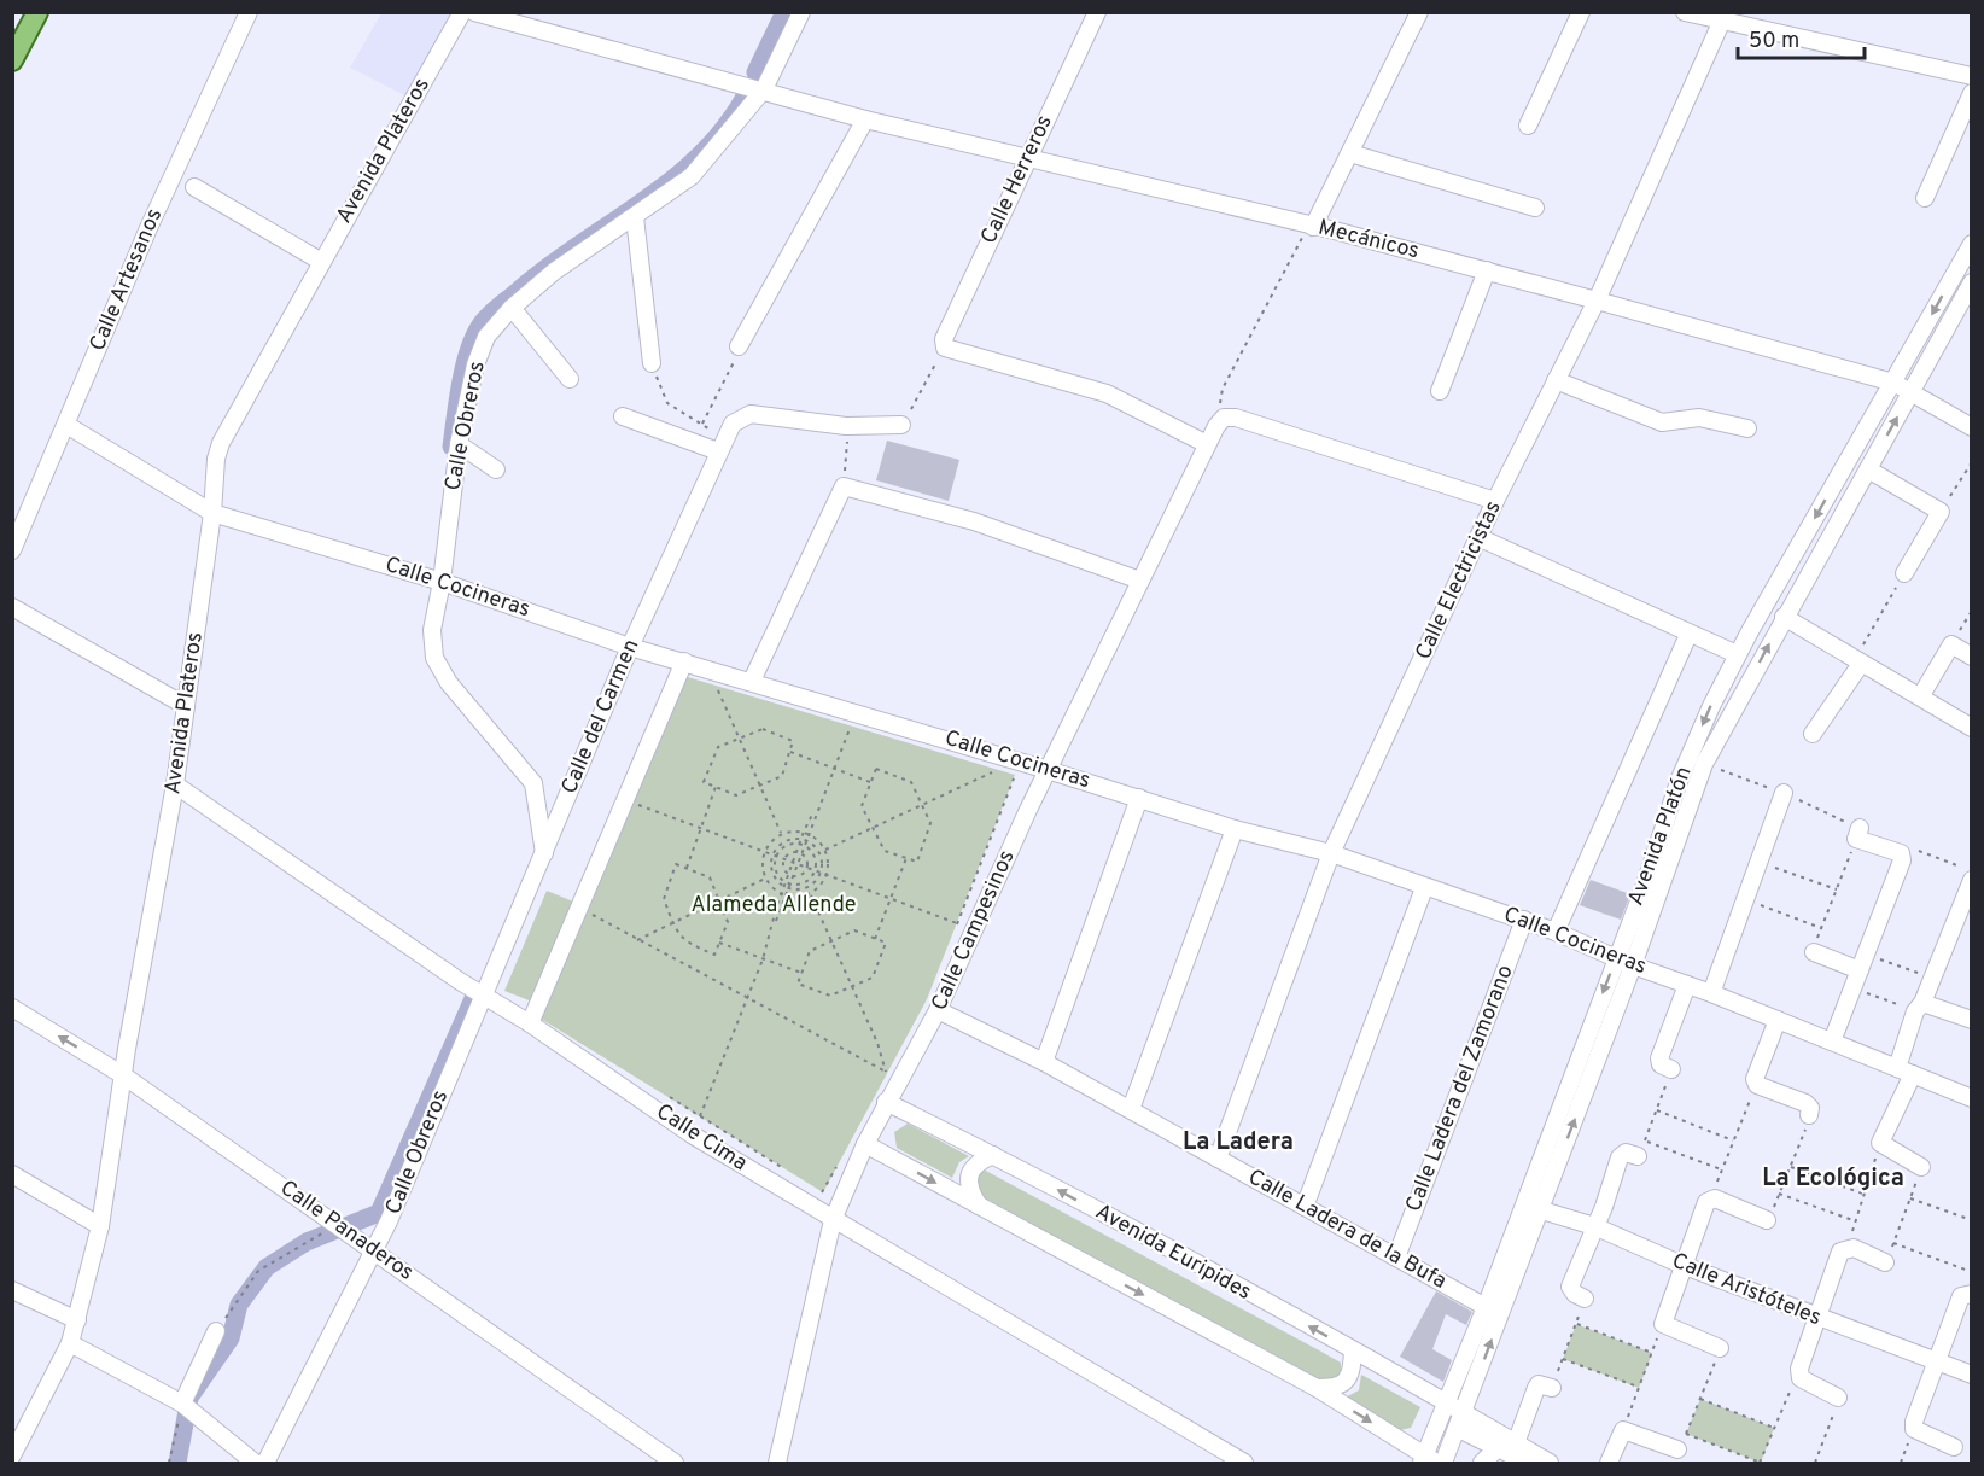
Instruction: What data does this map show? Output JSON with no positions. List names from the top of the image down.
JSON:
{
  "streets": {
    "street": [
      "Avenida Plateros",
      "Calle Herreros",
      "Mecánicos",
      "Calle Artesanos",
      "Calle Obreros",
      "Calle Electricistas",
      "Calle Cocineras",
      "Calle del Carmen",
      "Avenida Platón",
      "Calle Campesinos",
      "Calle Ladera del Zamorano",
      "Calle Cima",
      "Calle Ladera de la Bufa",
      "Calle Panaderos",
      "Avenida Euripides",
      "Calle Aristóteles"
    ]
  },
  "crossings": [
    ["Avenida Plateros", "Calle Cocineras"],
    ["Avenida Plateros", "Calle Cima"],
    ["Avenida Plateros", "Calle Panaderos"],
    ["Calle Herreros", "Mecánicos"],
    ["Mecánicos", "Calle Obreros"],
    ["Mecánicos", "Calle Electricistas"],
    ["Mecánicos", "Avenida Platón"],
    ["Calle Artesanos", "Calle Cocineras"],
    ["Calle Obreros", "Calle Cocineras"],
    ["Calle Obreros", "Calle del Carmen"],
    ["Calle Obreros", "Calle Cima"],
    ["Calle Obreros", "Calle Panaderos"],
    ["Calle Electricistas", "Calle Cocineras"],
    ["Calle Electricistas", "Calle Ladera de la Bufa"],
    ["Calle Cocineras", "Calle del Carmen"],
    ["Calle Cocineras", "Avenida Platón"],
    ["Calle Cocineras", "Calle Campesinos"],
    ["Calle Cocineras", "Calle Ladera del Zamorano"],
    ["Calle del Carmen", "Calle Cima"],
    ["Avenida Platón", "Calle Ladera de la Bufa"],
    ["Avenida Platón", "Avenida Euripides"],
    ["Avenida Platón", "Calle Aristóteles"],
    ["Calle Campesinos", "Calle Cima"],
    ["Calle Campesinos", "Calle Ladera de la Bufa"],
    ["Calle Campesinos", "Avenida Euripides"],
    ["Calle Ladera del Zamorano", "Calle Ladera de la Bufa"]
  ],
  "districts": ["La Ladera", "La Ecológica"],
  "parks": ["Alameda Allende"],
  "scale_bar": "50 m"
}
